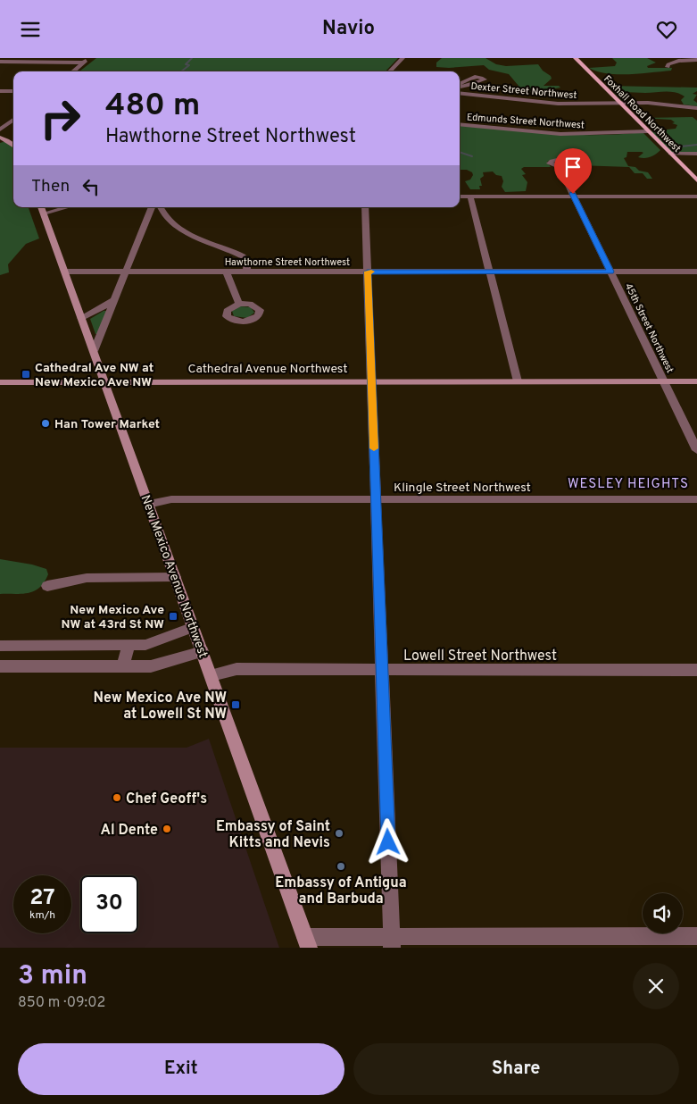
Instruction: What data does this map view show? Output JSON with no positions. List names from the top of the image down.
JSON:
{
  "streets": {
    "main road": ["Foxhall Road Northwest"],
    "street": [
      "Dexter Street Northwest",
      "Edmunds Street Northwest",
      "Hawthorne Street Northwest",
      "45th Street Northwest",
      "Cathedral Avenue Northwest",
      "Klingle Street Northwest",
      "New Mexico Avenue Northwest",
      "Lowell Street Northwest"
    ]
  },
  "crossings": [
    ["Dexter Street Northwest", "Foxhall Road Northwest"],
    ["Foxhall Road Northwest", "Edmunds Street Northwest"],
    ["Hawthorne Street Northwest", "45th Street Northwest"],
    ["Hawthorne Street Northwest", "New Mexico Avenue Northwest"],
    ["45th Street Northwest", "Cathedral Avenue Northwest"],
    ["Cathedral Avenue Northwest", "New Mexico Avenue Northwest"],
    ["Klingle Street Northwest", "New Mexico Avenue Northwest"],
    ["New Mexico Avenue Northwest", "Lowell Street Northwest"]
  ],
  "districts": ["WESLEY HEIGHTS"],
  "places": {
    "transit": ["Cathedral Ave NW at New Mexico Ave NW", "New Mexico Ave NW at 43rd St NW", "New Mexico Ave NW at Lowell St NW"],
    "other": [
      "Han Tower Market",
      "Chef Geoff's",
      "Al Dente",
      "Embassy of Saint Kitts and Nevis",
      "Embassy of Antigua and Barbuda"
    ]
  },
  "page": {
    "header": "Navio",
    "turn": ["480 m", "Hawthorne Street Northwest"],
    "then": "Then",
    "speed": "27 km/h",
    "limit": "30",
    "heading": ["3 min", "850 m · 09:02"],
    "buttons": ["Exit", "Share"]
  }
}
